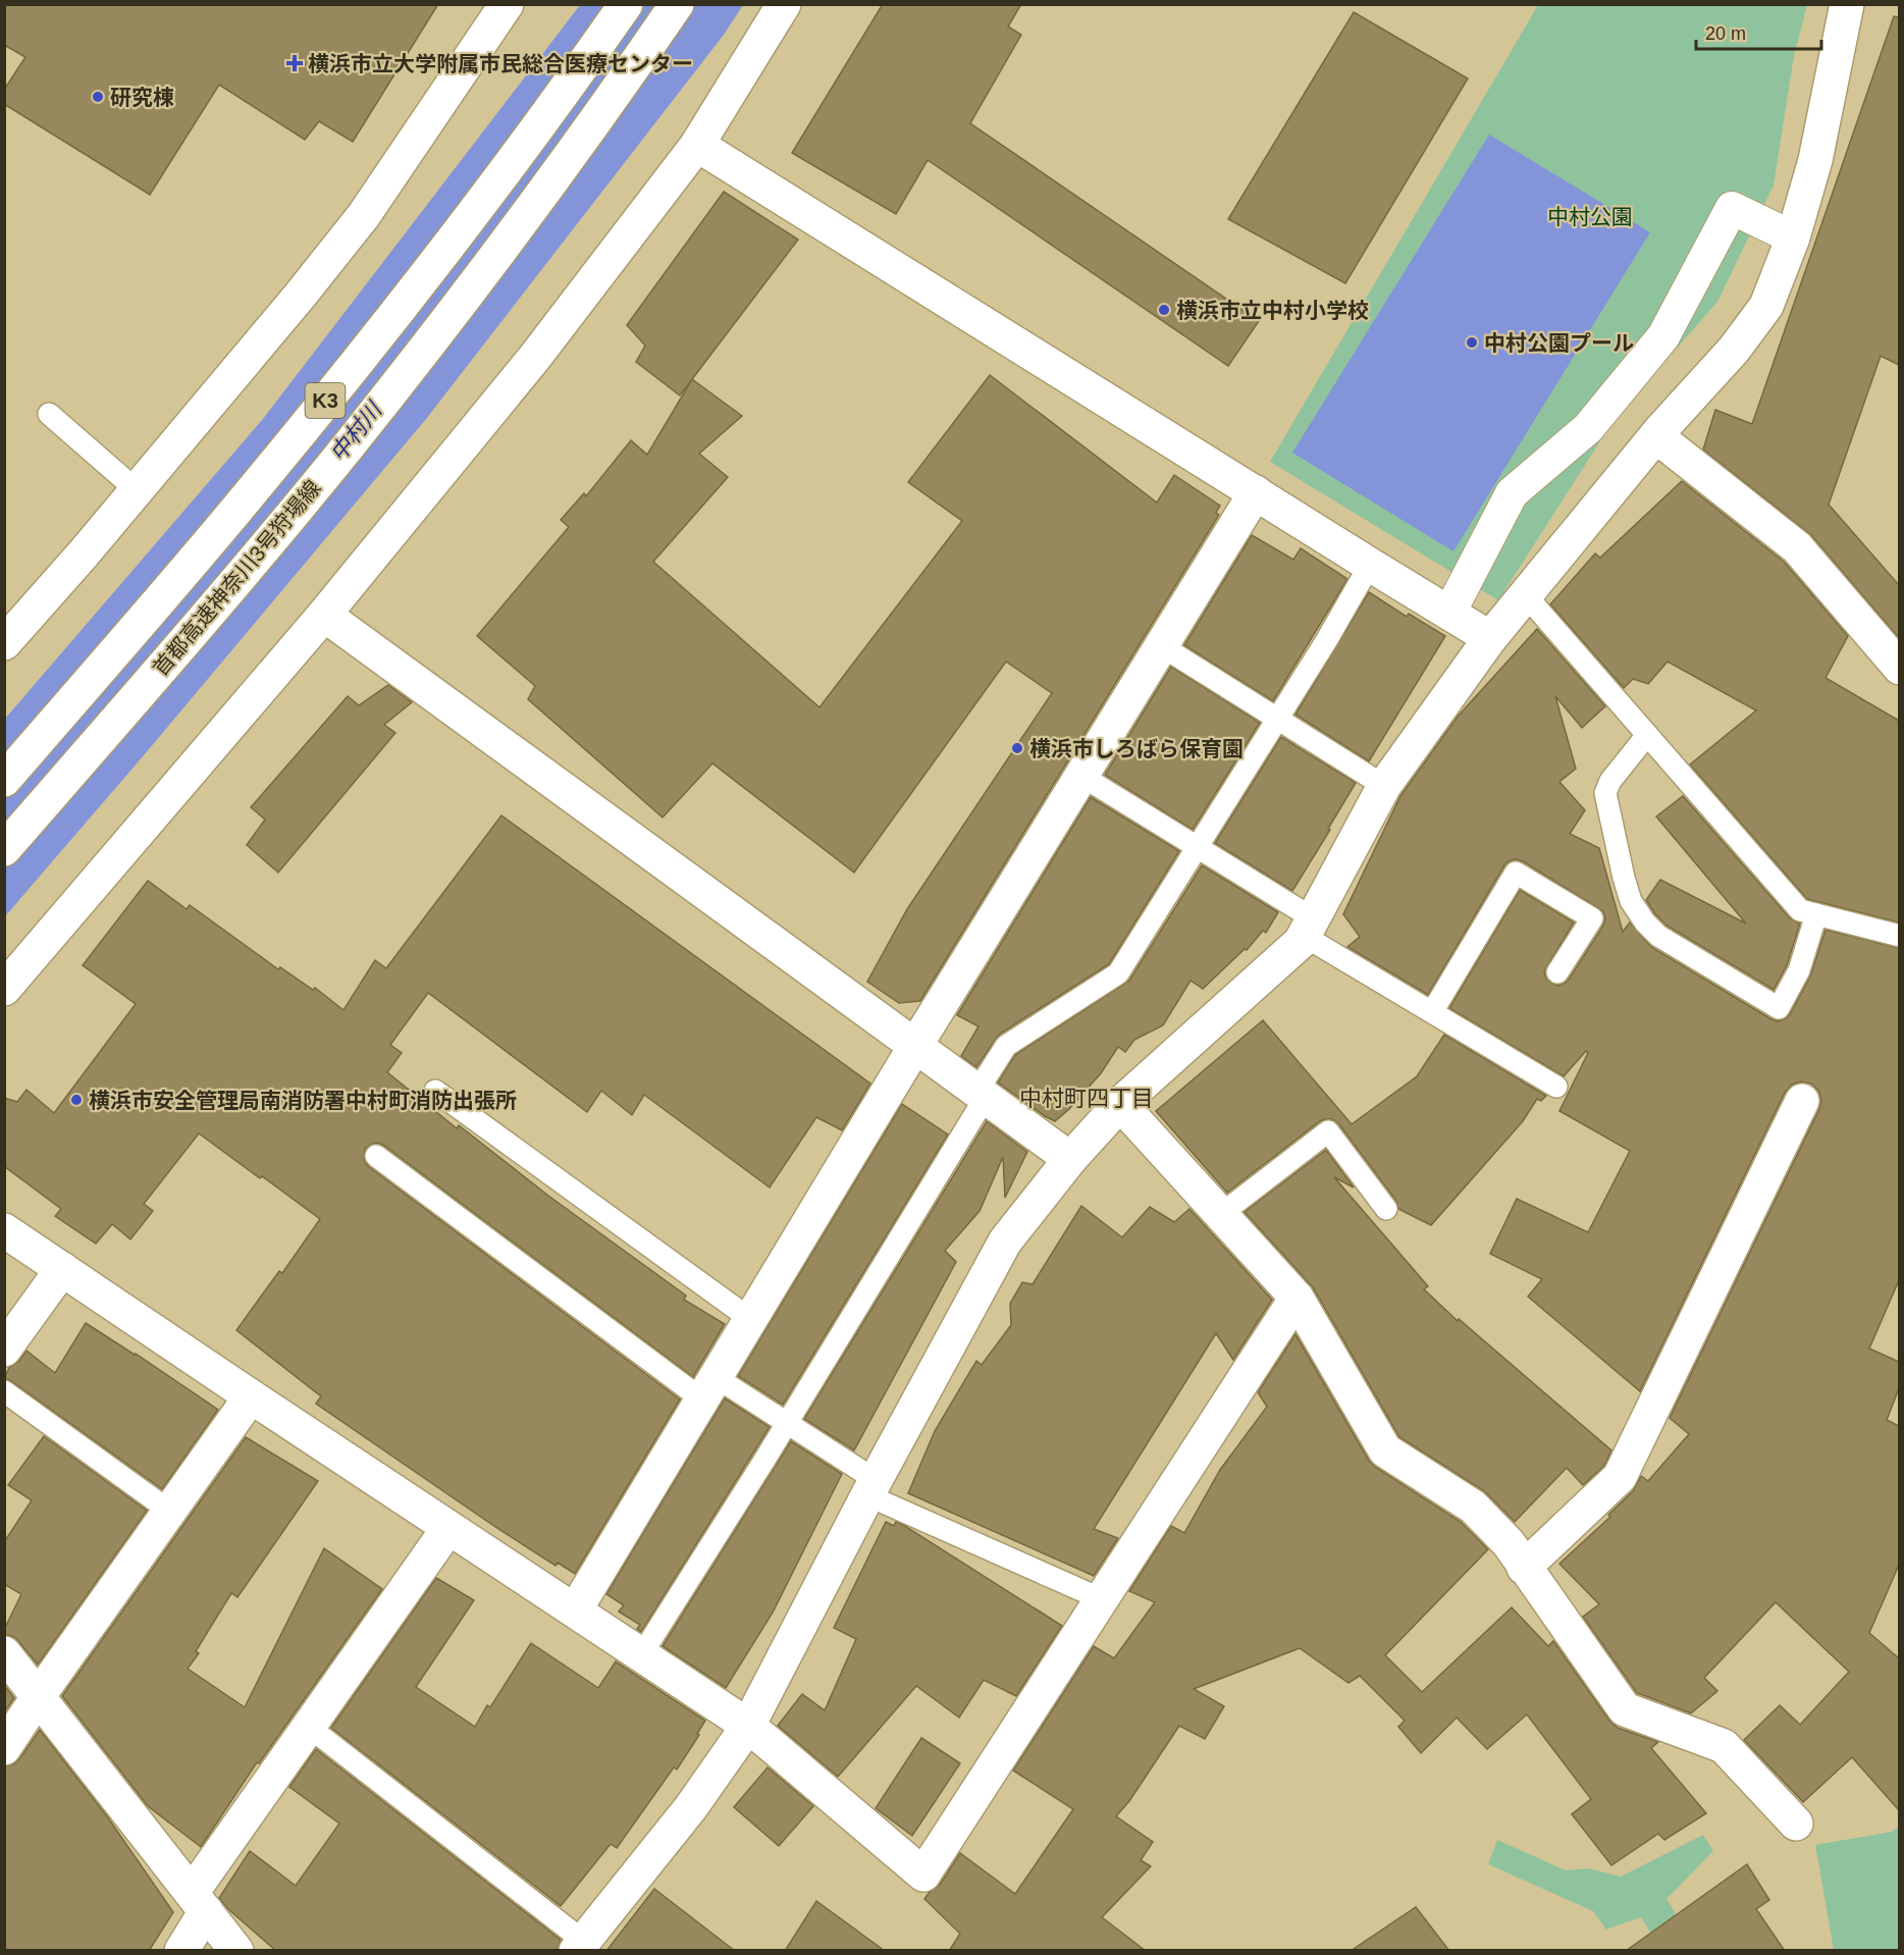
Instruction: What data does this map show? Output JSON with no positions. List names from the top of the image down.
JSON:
{
  "streets": {
    "main road": ["K3", "首都高速神奈川3号狩場線"]
  },
  "districts": ["中村町四丁目"],
  "water": ["中村川"],
  "parks": ["中村公園"],
  "places": {
    "health": ["横浜市立大学附属市民総合医療センター"],
    "other": [
      "研究棟",
      "横浜市立中村小学校",
      "中村公園プール",
      "横浜市しろばら保育園",
      "横浜市安全管理局南消防署中村町消防出張所"
    ]
  },
  "scale_bar": "20 m"
}
